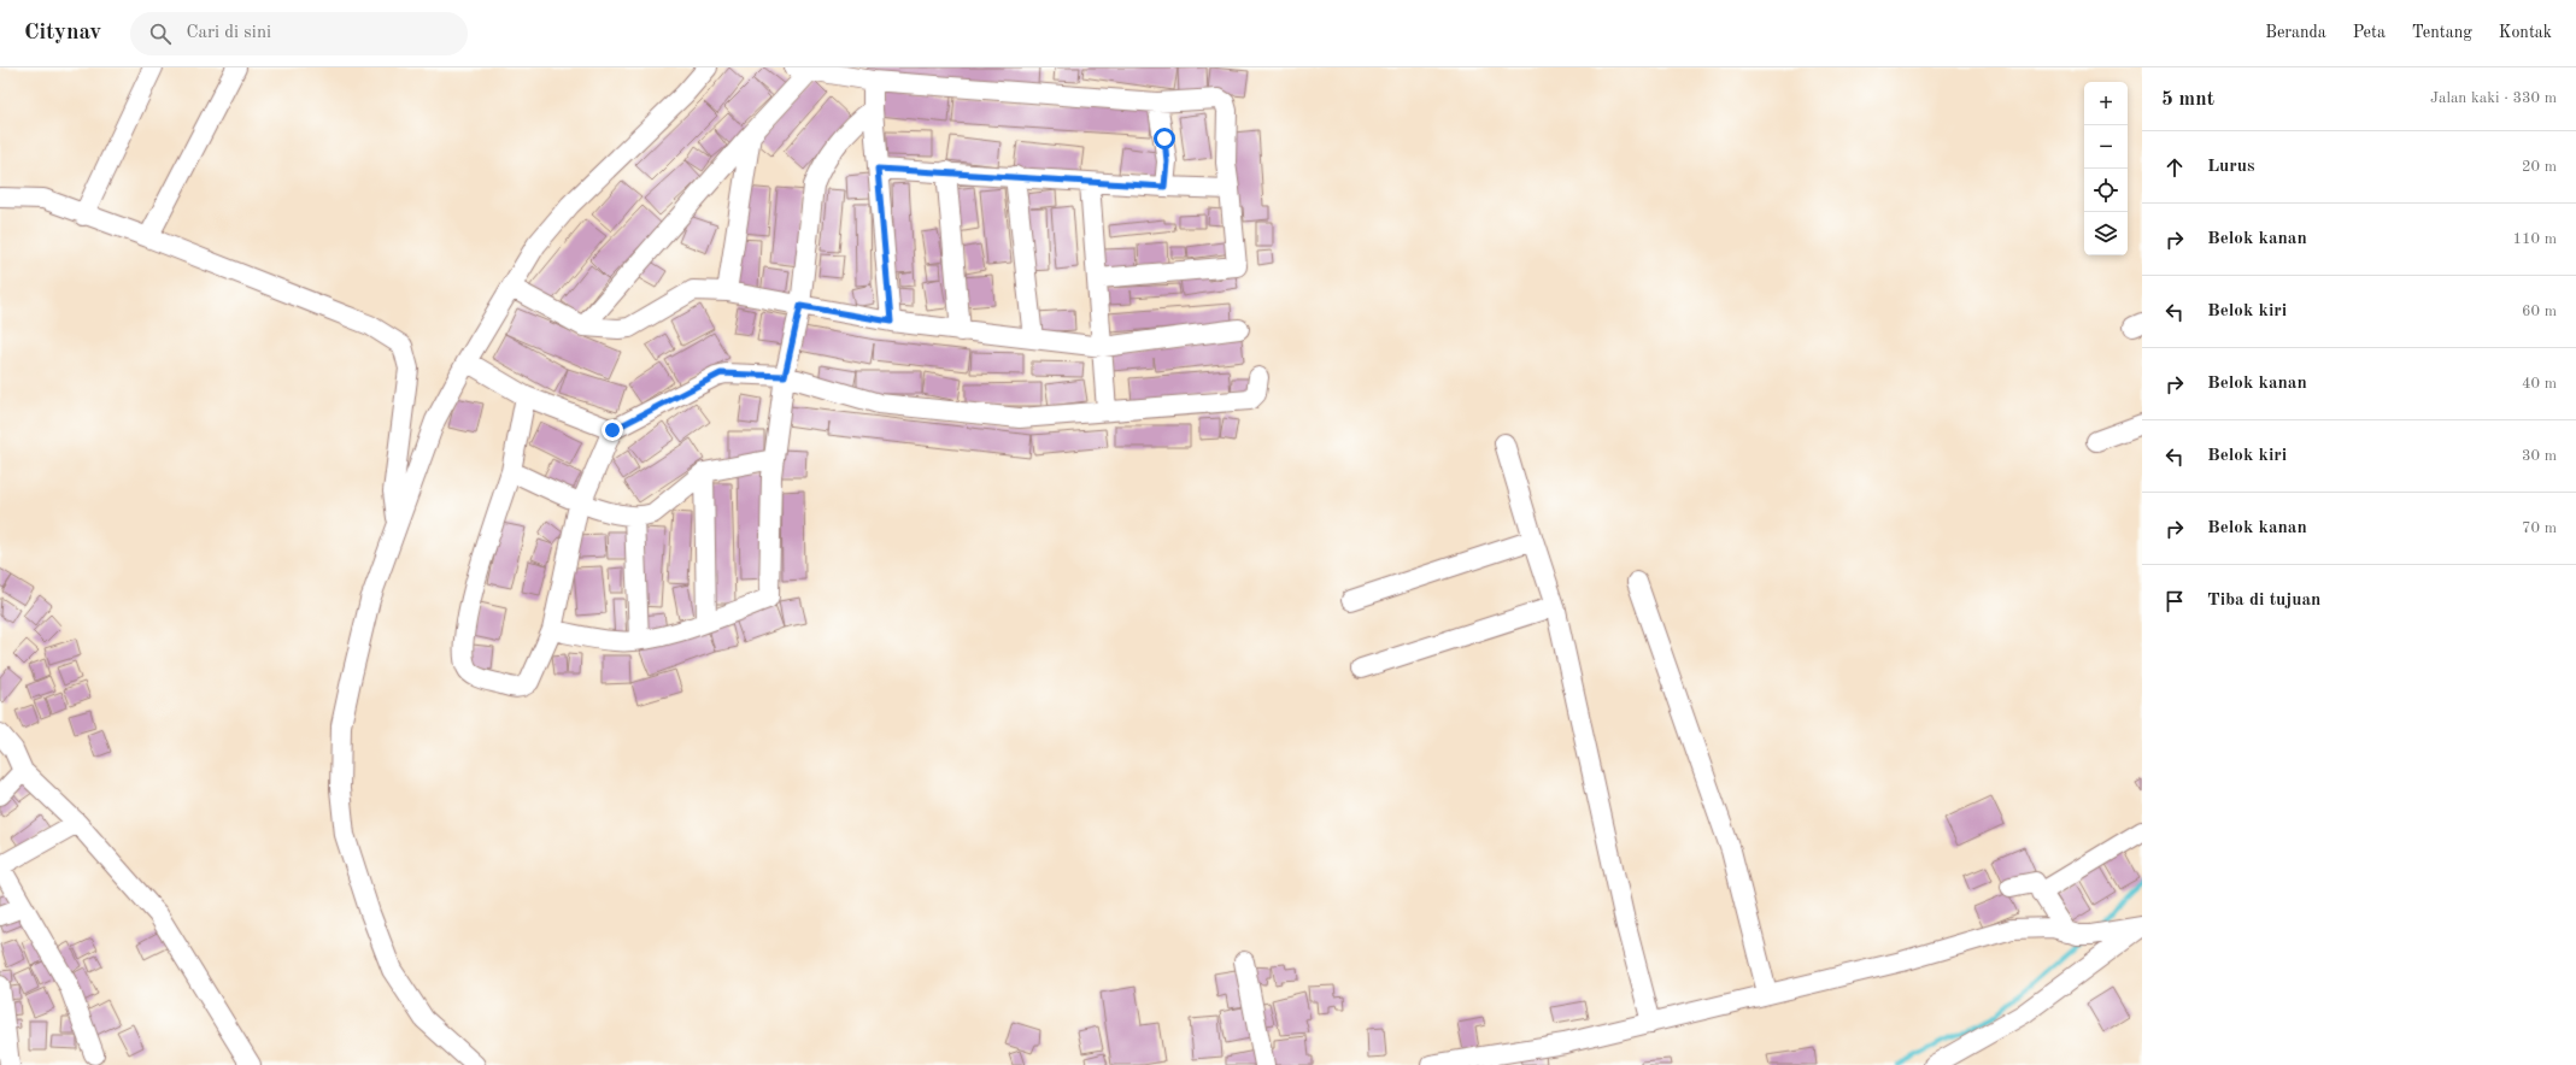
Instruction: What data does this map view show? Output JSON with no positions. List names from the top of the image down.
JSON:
{
  "page": {
    "header": "Citynav",
    "search": "Cari di sini",
    "nav": [
      "Beranda",
      "Peta",
      "Tentang",
      "Kontak"
    ],
    "heading": ["5 mnt", "Jalan kaki · 330 m"],
    "map_buttons": ["+", "−"],
    "list": [
      ["Lurus", "20 m"],
      ["Belok kanan", "110 m"],
      ["Belok kiri", "60 m"],
      ["Belok kanan", "40 m"],
      ["Belok kiri", "30 m"],
      ["Belok kanan", "70 m"],
      "Tiba di tujuan"
    ]
  }
}
